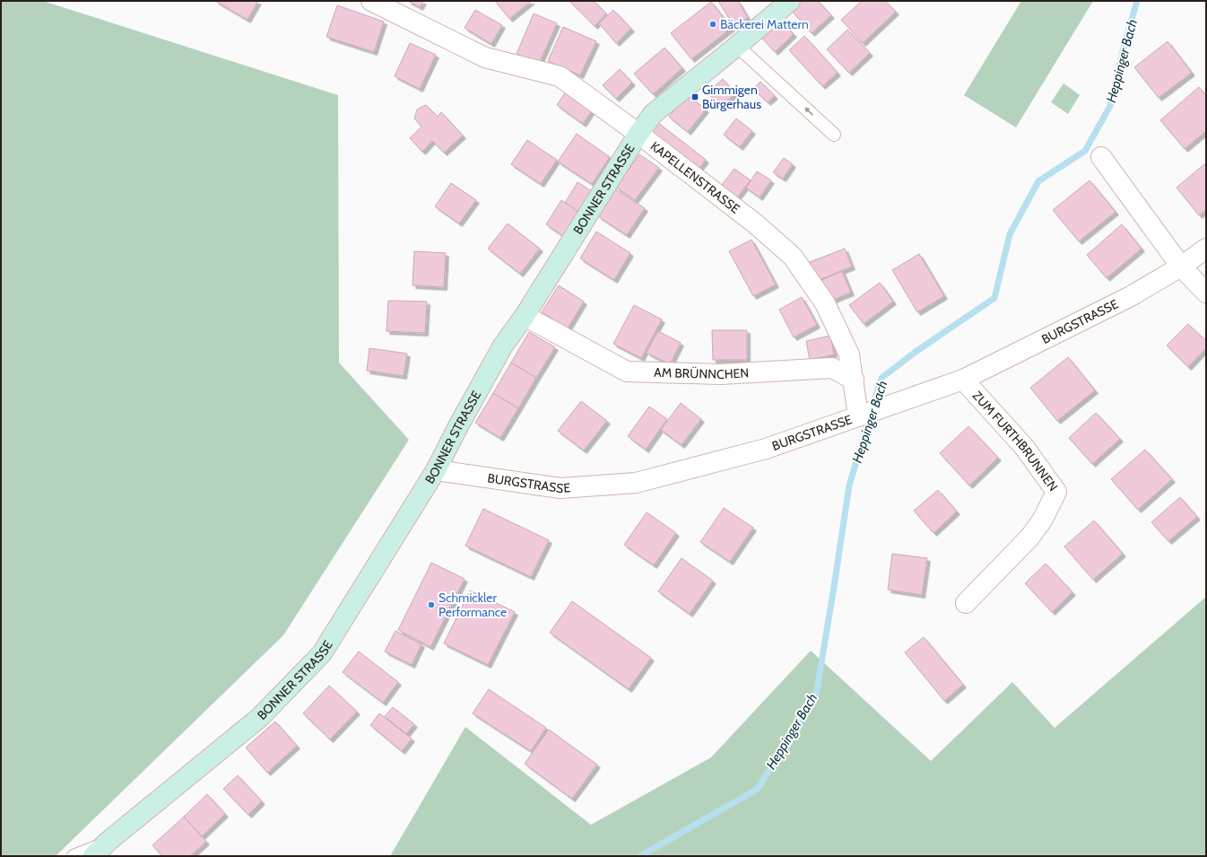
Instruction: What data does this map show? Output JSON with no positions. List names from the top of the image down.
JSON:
{
  "streets": {
    "main road": ["BONNER STRASSE"],
    "street": [
      "KAPELLENSTRASSE",
      "BURGSTRASSE",
      "AM BRÜNNCHEN",
      "ZUM FURTHBRUNNEN"
    ]
  },
  "crossings": [
    ["KAPELLENSTRASSE", "BONNER STRASSE"],
    ["KAPELLENSTRASSE", "AM BRÜNNCHEN"],
    ["BONNER STRASSE", "BURGSTRASSE"],
    ["BONNER STRASSE", "AM BRÜNNCHEN"],
    ["BURGSTRASSE", "ZUM FURTHBRUNNEN"]
  ],
  "water": ["Heppinger Bach"],
  "places": {
    "other": ["Bäckerei Mattern", "Schmickler Performance"],
    "transit": ["Gimmigen Bürgerhaus"]
  }
}
